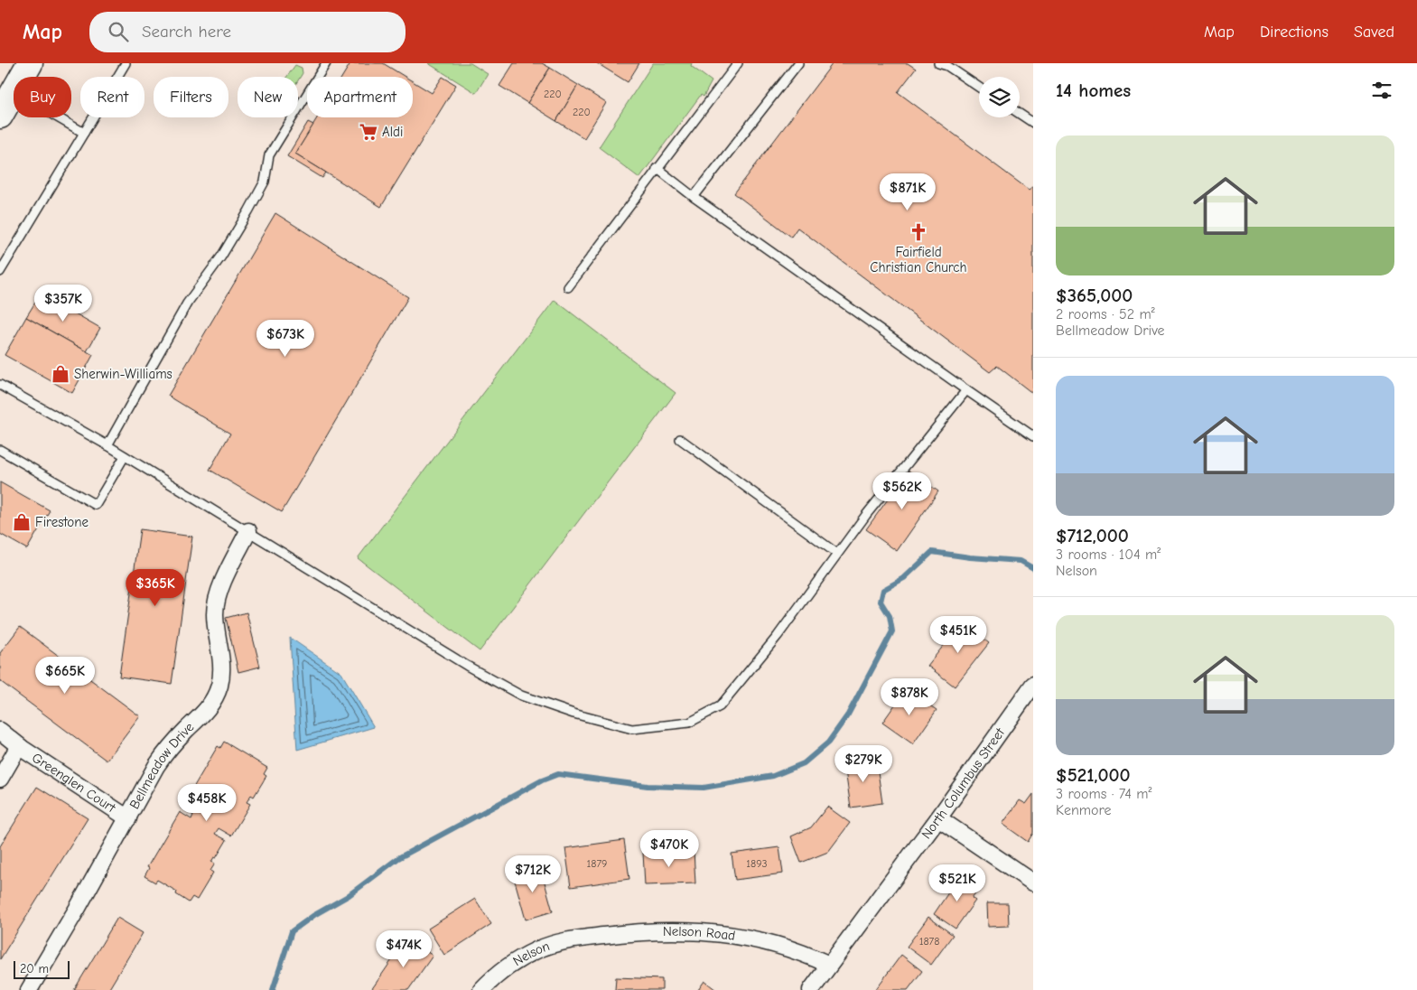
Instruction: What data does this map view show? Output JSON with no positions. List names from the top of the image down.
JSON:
{
  "streets": {
    "street": [
      "Bellmeadow Drive",
      "Greenglen Court",
      "North Columbus Street",
      "Nelson Road",
      "Nelson"
    ]
  },
  "crossings": [
    ["Bellmeadow Drive", "Greenglen Court"],
    ["North Columbus Street", "Nelson Road"],
    ["Nelson Road", "Nelson"]
  ],
  "places": {
    "supermarket": ["Aldi"],
    "church": ["Fairfield Christian Church"],
    "shop": ["Sherwin-Williams", "Firestone"]
  },
  "house_numbers": [
    "220",
    "220",
    "1879",
    "1893",
    "1878"
  ],
  "scale_bar": "20 m",
  "page": {
    "header": "Map",
    "search": "Search here",
    "nav": ["Map", "Directions", "Saved"],
    "heading": "14 homes",
    "chip": [
      "Buy",
      "Rent",
      "Filters",
      "New",
      "Apartment"
    ],
    "list": [
      {
        "name": "$365,000",
        "note": "2 rooms · 52 m² · Bellmeadow Drive"
      },
      {
        "name": "$712,000",
        "note": "3 rooms · 104 m² · Nelson"
      },
      {
        "name": "$521,000",
        "note": "3 rooms · 74 m² · Kenmore"
      }
    ],
    "price": [
      "$871K",
      "$357K",
      "$673K",
      "$562K",
      "$365K",
      "$451K",
      "$665K",
      "$878K",
      "$279K",
      "$458K",
      "$470K",
      "$712K",
      "$521K",
      "$474K"
    ],
    "scale": "20 m"
  }
}
